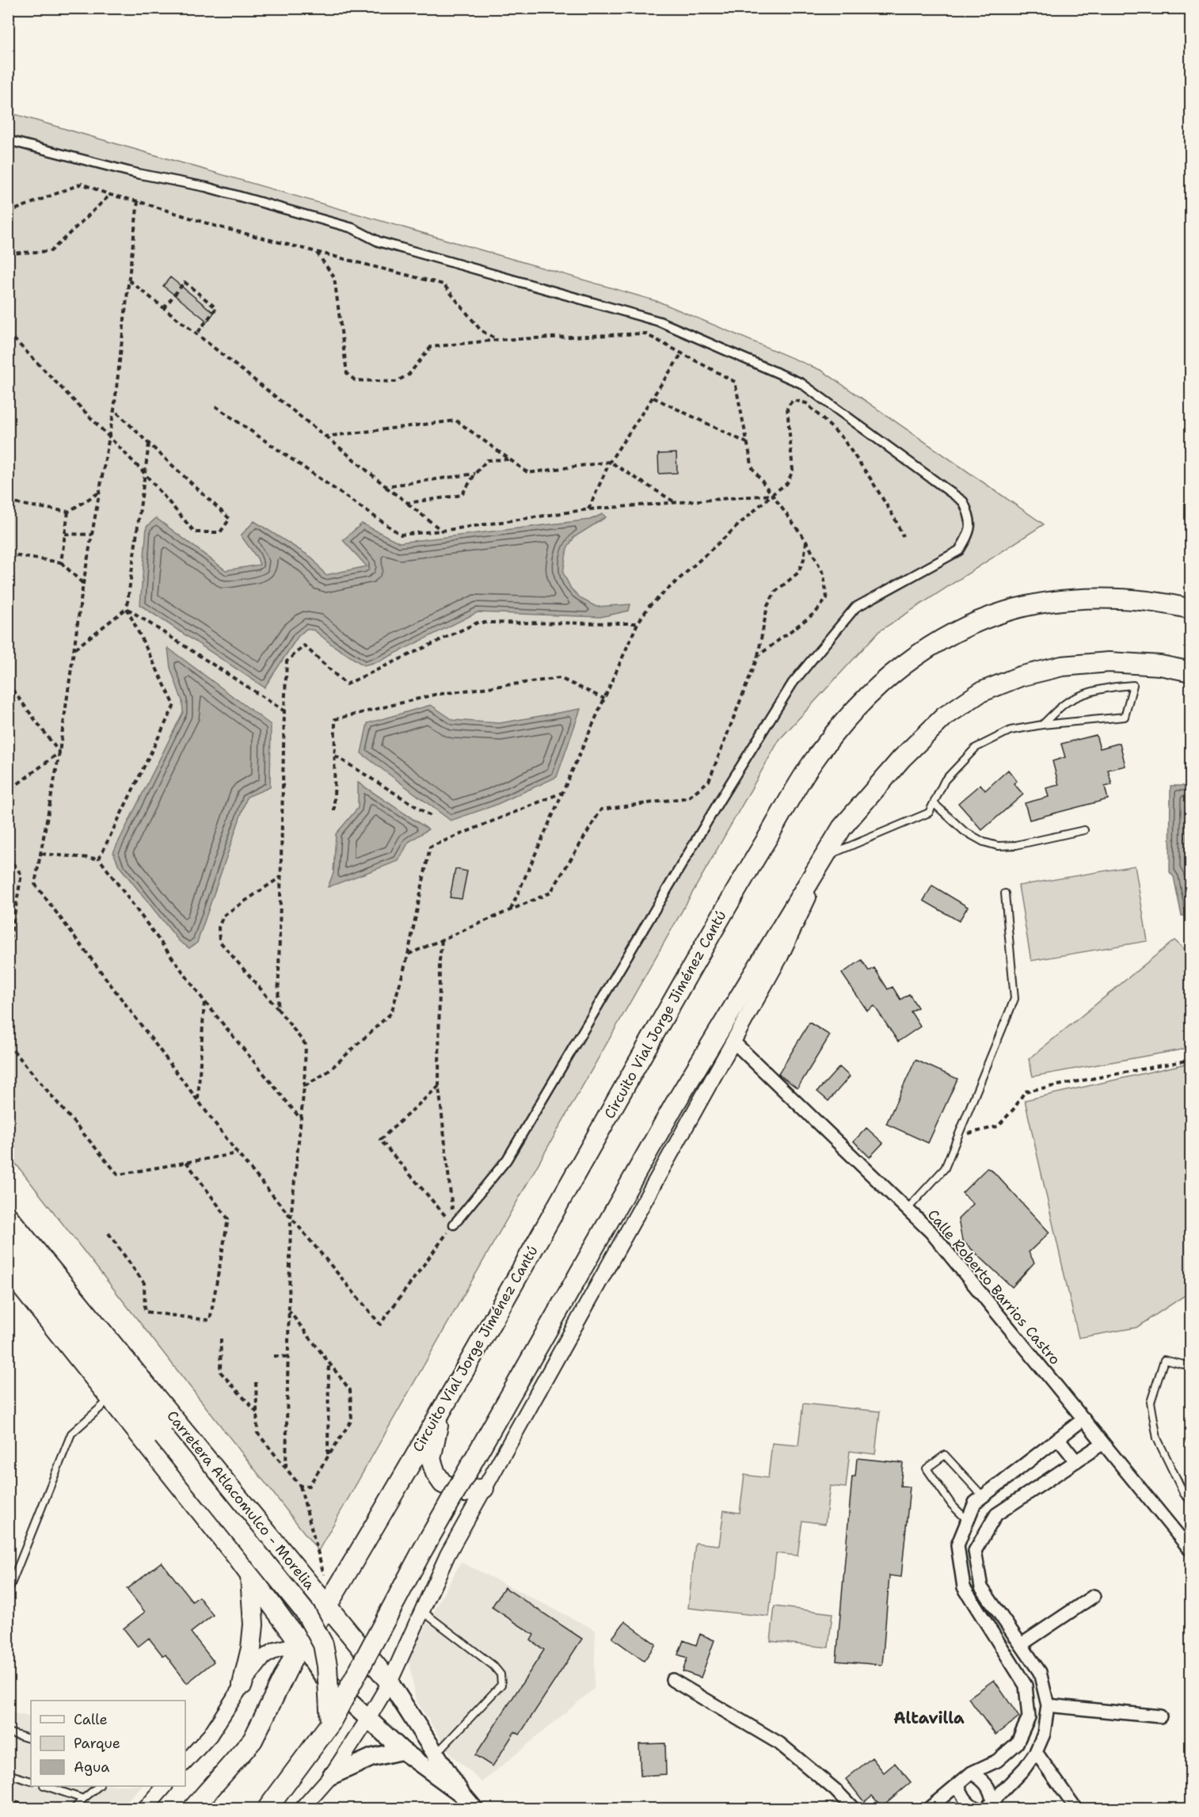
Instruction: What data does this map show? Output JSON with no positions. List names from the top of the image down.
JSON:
{
  "streets": {
    "main road": ["Circuito Vial Jorge Jiménez Cantú", "Carretera Atlacomulco - Morelia"],
    "street": ["Calle Roberto Barrios Castro"]
  },
  "crossings": [
    ["Circuito Vial Jorge Jiménez Cantú", "Carretera Atlacomulco - Morelia"]
  ],
  "districts": ["Altavilla"],
  "legend": ["Calle", "Parque", "Agua"]
}
